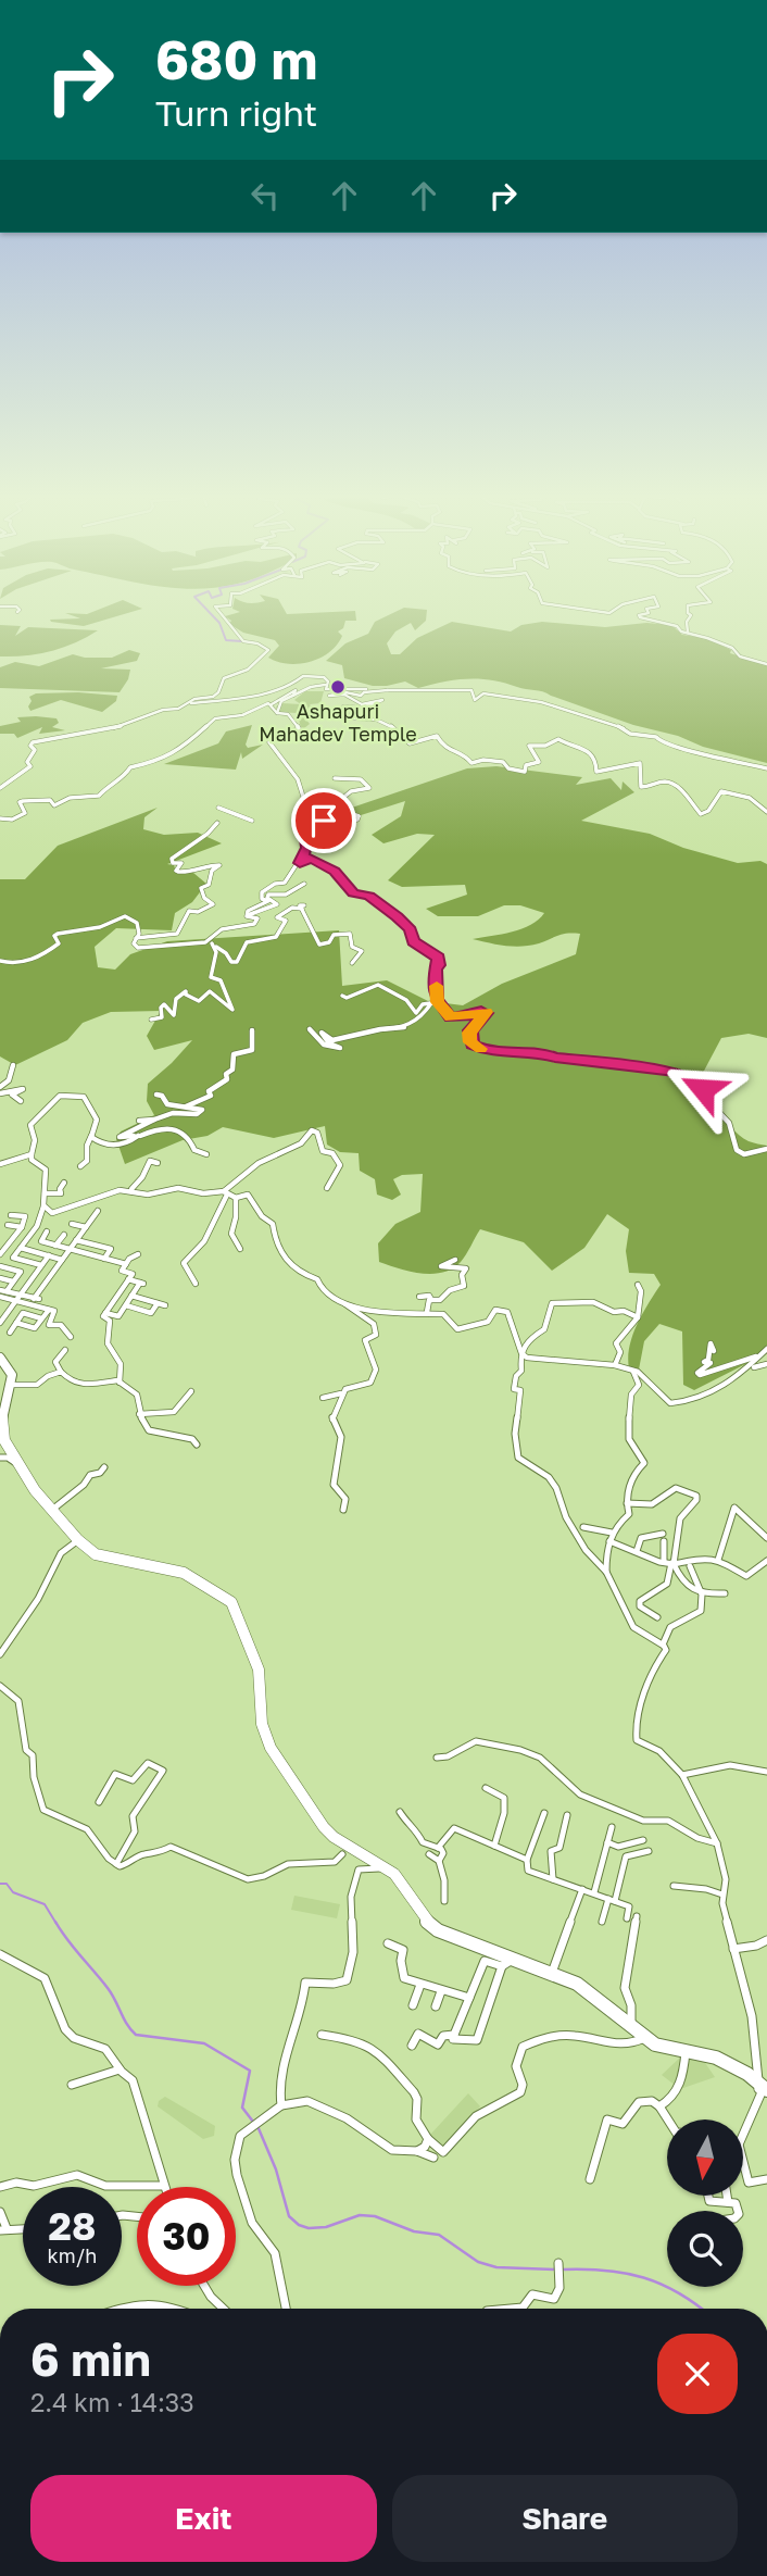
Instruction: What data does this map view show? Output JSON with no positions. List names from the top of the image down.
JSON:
{
  "places": ["Ashapuri Mahadev Temple"],
  "north": "bottom",
  "page": {
    "turn": ["680 m", "Turn right"],
    "speed": "28 km/h",
    "limit": "30",
    "heading": ["6 min", "2.4 km · 14:33"],
    "buttons": ["Exit", "Share"]
  }
}
